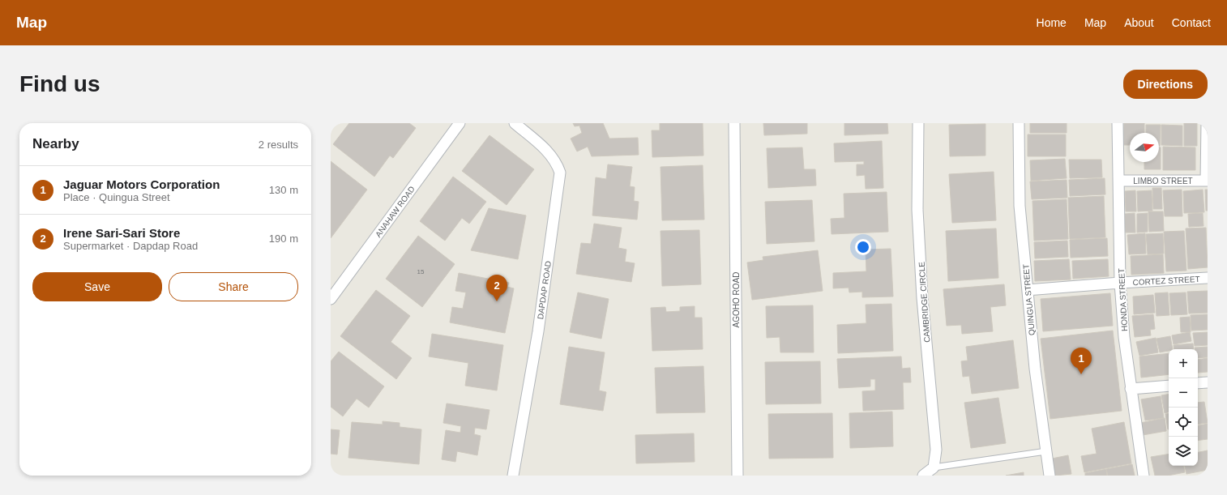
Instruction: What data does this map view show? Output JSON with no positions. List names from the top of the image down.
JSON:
{
  "streets": {
    "street": [
      "LIMBO STREET",
      "ANAHAW ROAD",
      "CORTEZ STREET",
      "DAPDAP ROAD",
      "AGOHO ROAD",
      "QUINGUA STREET",
      "HONDA STREET",
      "CAMBRIDGE CIRCLE"
    ]
  },
  "crossings": [
    ["LIMBO STREET", "HONDA STREET"],
    ["CORTEZ STREET", "QUINGUA STREET"],
    ["CORTEZ STREET", "HONDA STREET"]
  ],
  "house_numbers": ["15"],
  "north": "right",
  "page": {
    "header": "Map",
    "nav": [
      "Home",
      "Map",
      "About",
      "Contact"
    ],
    "buttons": [
      "Directions",
      ["Save", "Share"]
    ],
    "title": "Find us",
    "heading": ["Nearby", "2 results"],
    "list": [
      {
        "mark": "1",
        "name": "Jaguar Motors Corporation",
        "note": "Place · Quingua Street",
        "value": "130 m"
      },
      {
        "mark": "2",
        "name": "Irene Sari-Sari Store",
        "note": "Supermarket · Dapdap Road",
        "value": "190 m"
      }
    ],
    "pins": ["2", "1"],
    "map_buttons": ["+", "−"]
  }
}
